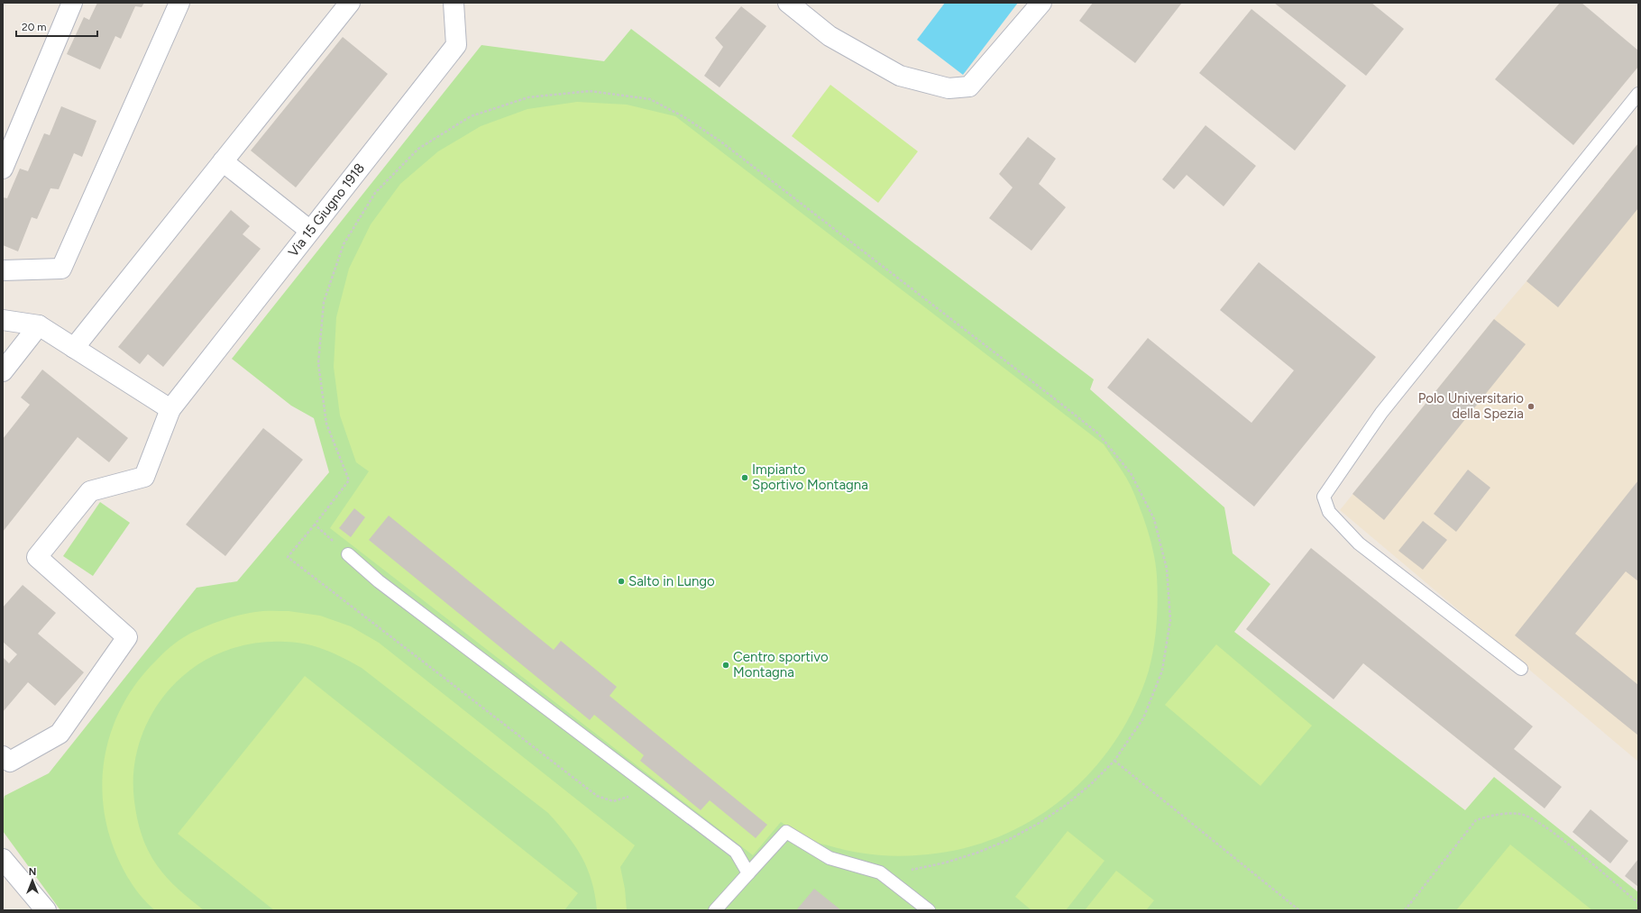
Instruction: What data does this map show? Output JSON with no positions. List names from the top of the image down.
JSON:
{
  "streets": {
    "street": ["Via 15 Giugno 1918"]
  },
  "places": [
    "Polo Universitario della Spezia",
    "Impianto Sportivo Montagna",
    "Salto in Lungo",
    "Centro sportivo Montagna"
  ],
  "scale_bar": "20 m",
  "north": "top"
}
